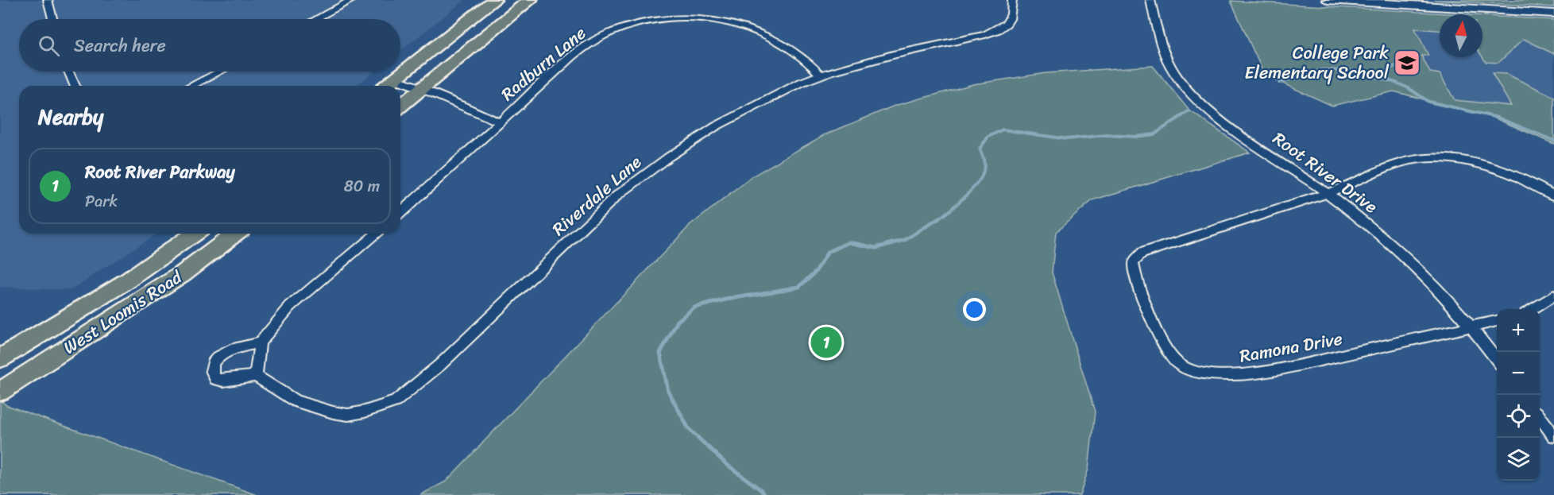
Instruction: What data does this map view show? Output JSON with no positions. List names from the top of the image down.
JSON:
{
  "streets": {
    "main road": ["West Loomis Road"],
    "street": [
      "Radburn Lane",
      "Root River Drive",
      "Riverdale Lane",
      "Ramona Drive"
    ]
  },
  "crossings": [
    ["Radburn Lane", "Riverdale Lane"],
    ["Root River Drive", "Ramona Drive"]
  ],
  "places": {
    "school or university": ["College Park Elementary School"]
  },
  "north": "top",
  "page": {
    "search": "Search here",
    "heading": "Nearby",
    "list": [
      {
        "mark": "1",
        "name": "Root River Parkway",
        "note": "Park",
        "value": "80 m"
      }
    ],
    "map_buttons": ["+", "−"],
    "pins": "1"
  }
}
